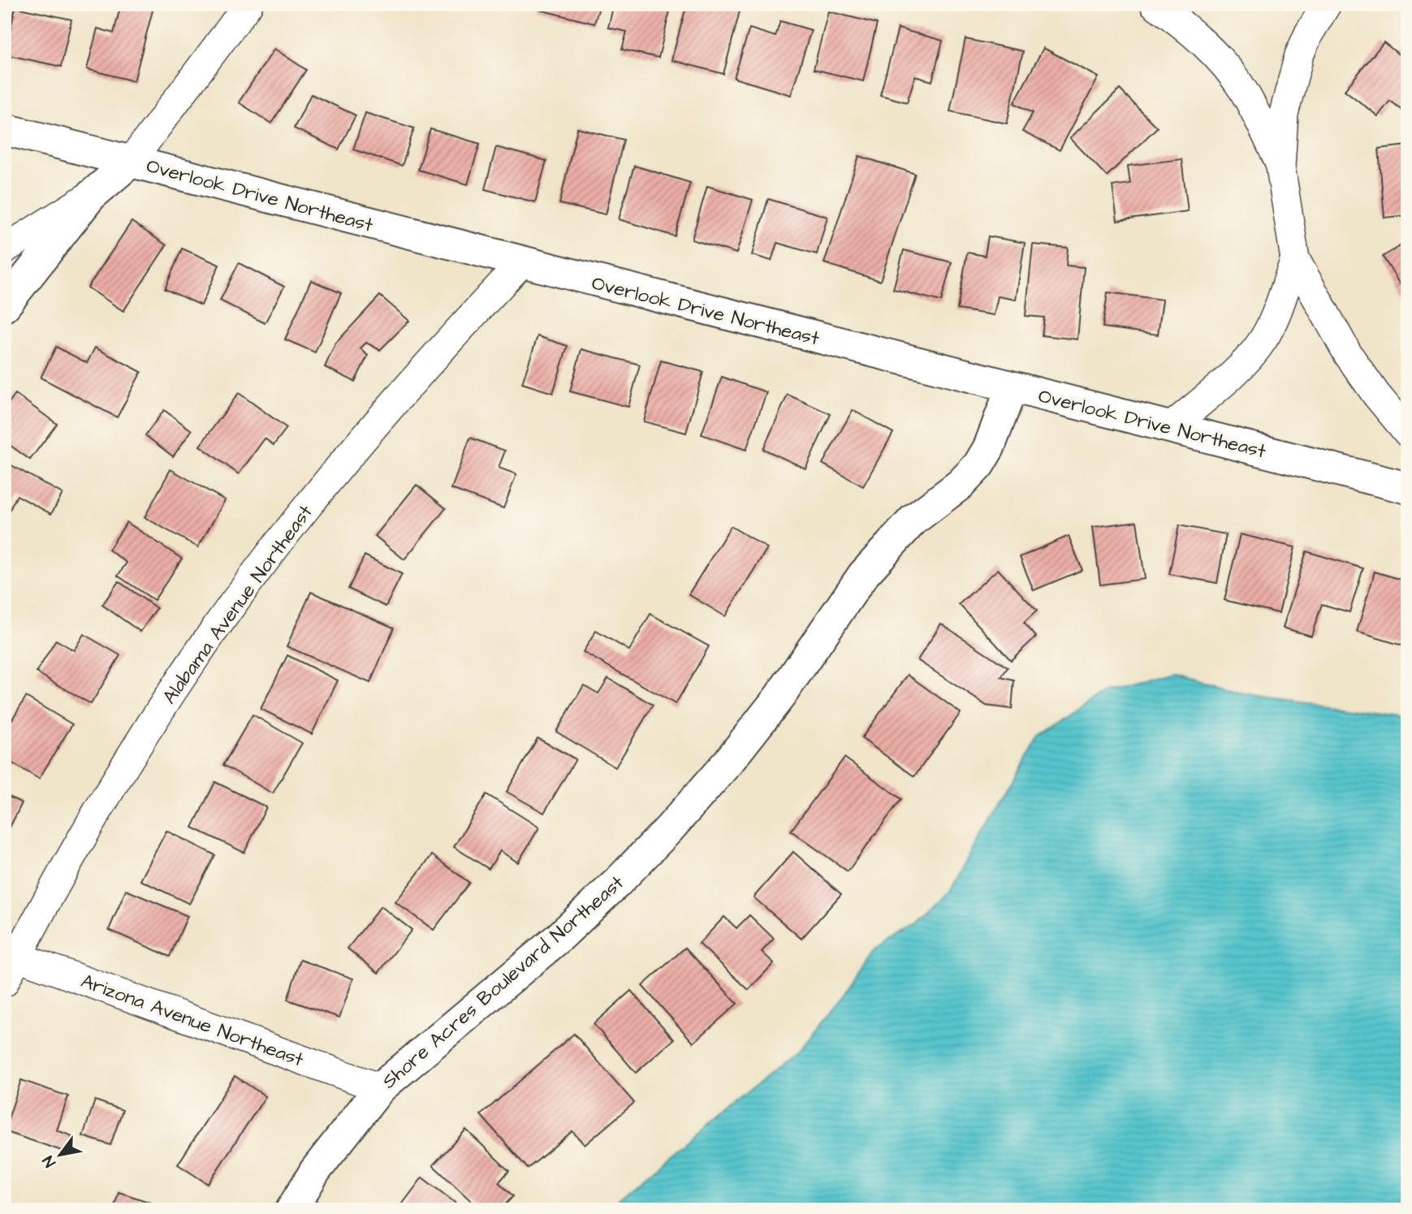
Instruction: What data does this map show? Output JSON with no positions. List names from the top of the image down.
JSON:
{
  "streets": {
    "street": [
      "Overlook Drive Northeast",
      "Alabama Avenue Northeast",
      "Shore Acres Boulevard Northeast",
      "Arizona Avenue Northeast"
    ]
  },
  "crossings": [
    ["Overlook Drive Northeast", "Alabama Avenue Northeast"],
    ["Overlook Drive Northeast", "Shore Acres Boulevard Northeast"],
    ["Alabama Avenue Northeast", "Arizona Avenue Northeast"],
    ["Shore Acres Boulevard Northeast", "Arizona Avenue Northeast"]
  ],
  "north": "bottom left"
}
